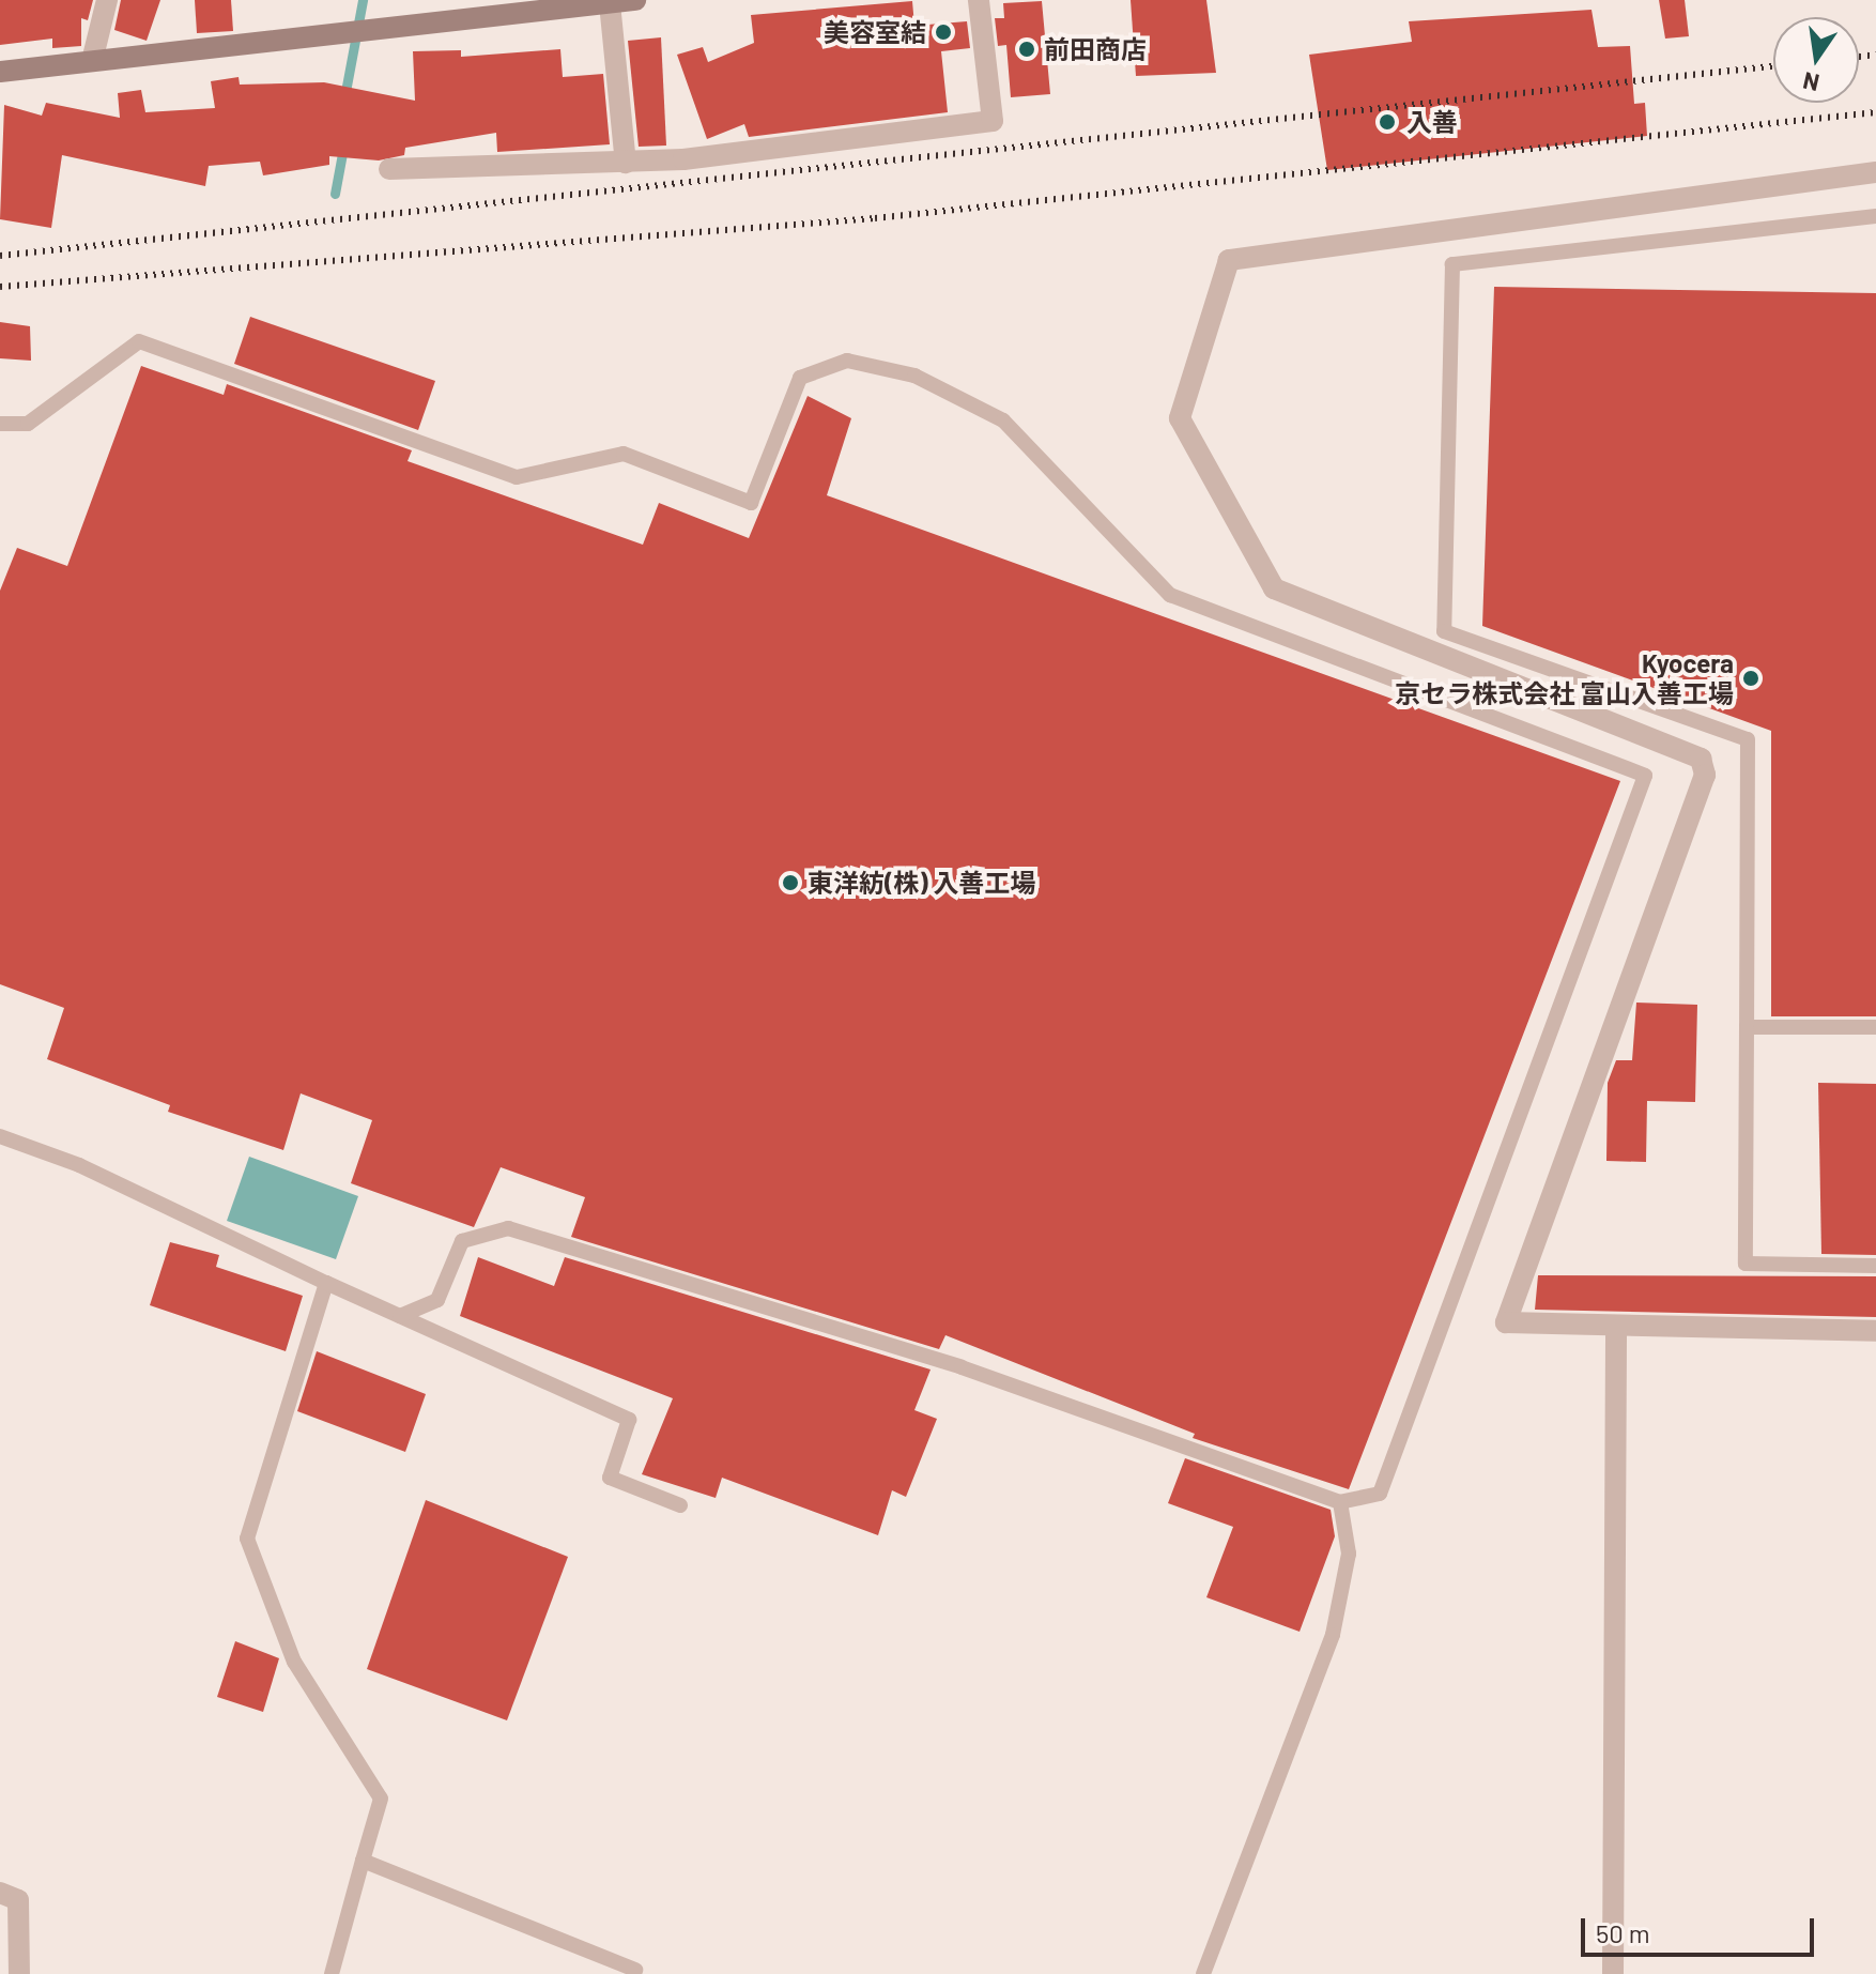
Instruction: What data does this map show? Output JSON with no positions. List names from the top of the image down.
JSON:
{
  "places": [
    "美容室結",
    "前田商店",
    "入善",
    "Kyocera 京セラ株式会社 富山入善工場",
    "東洋紡(株) 入善工場"
  ],
  "scale_bar": "50 m",
  "north": "bottom"
}
